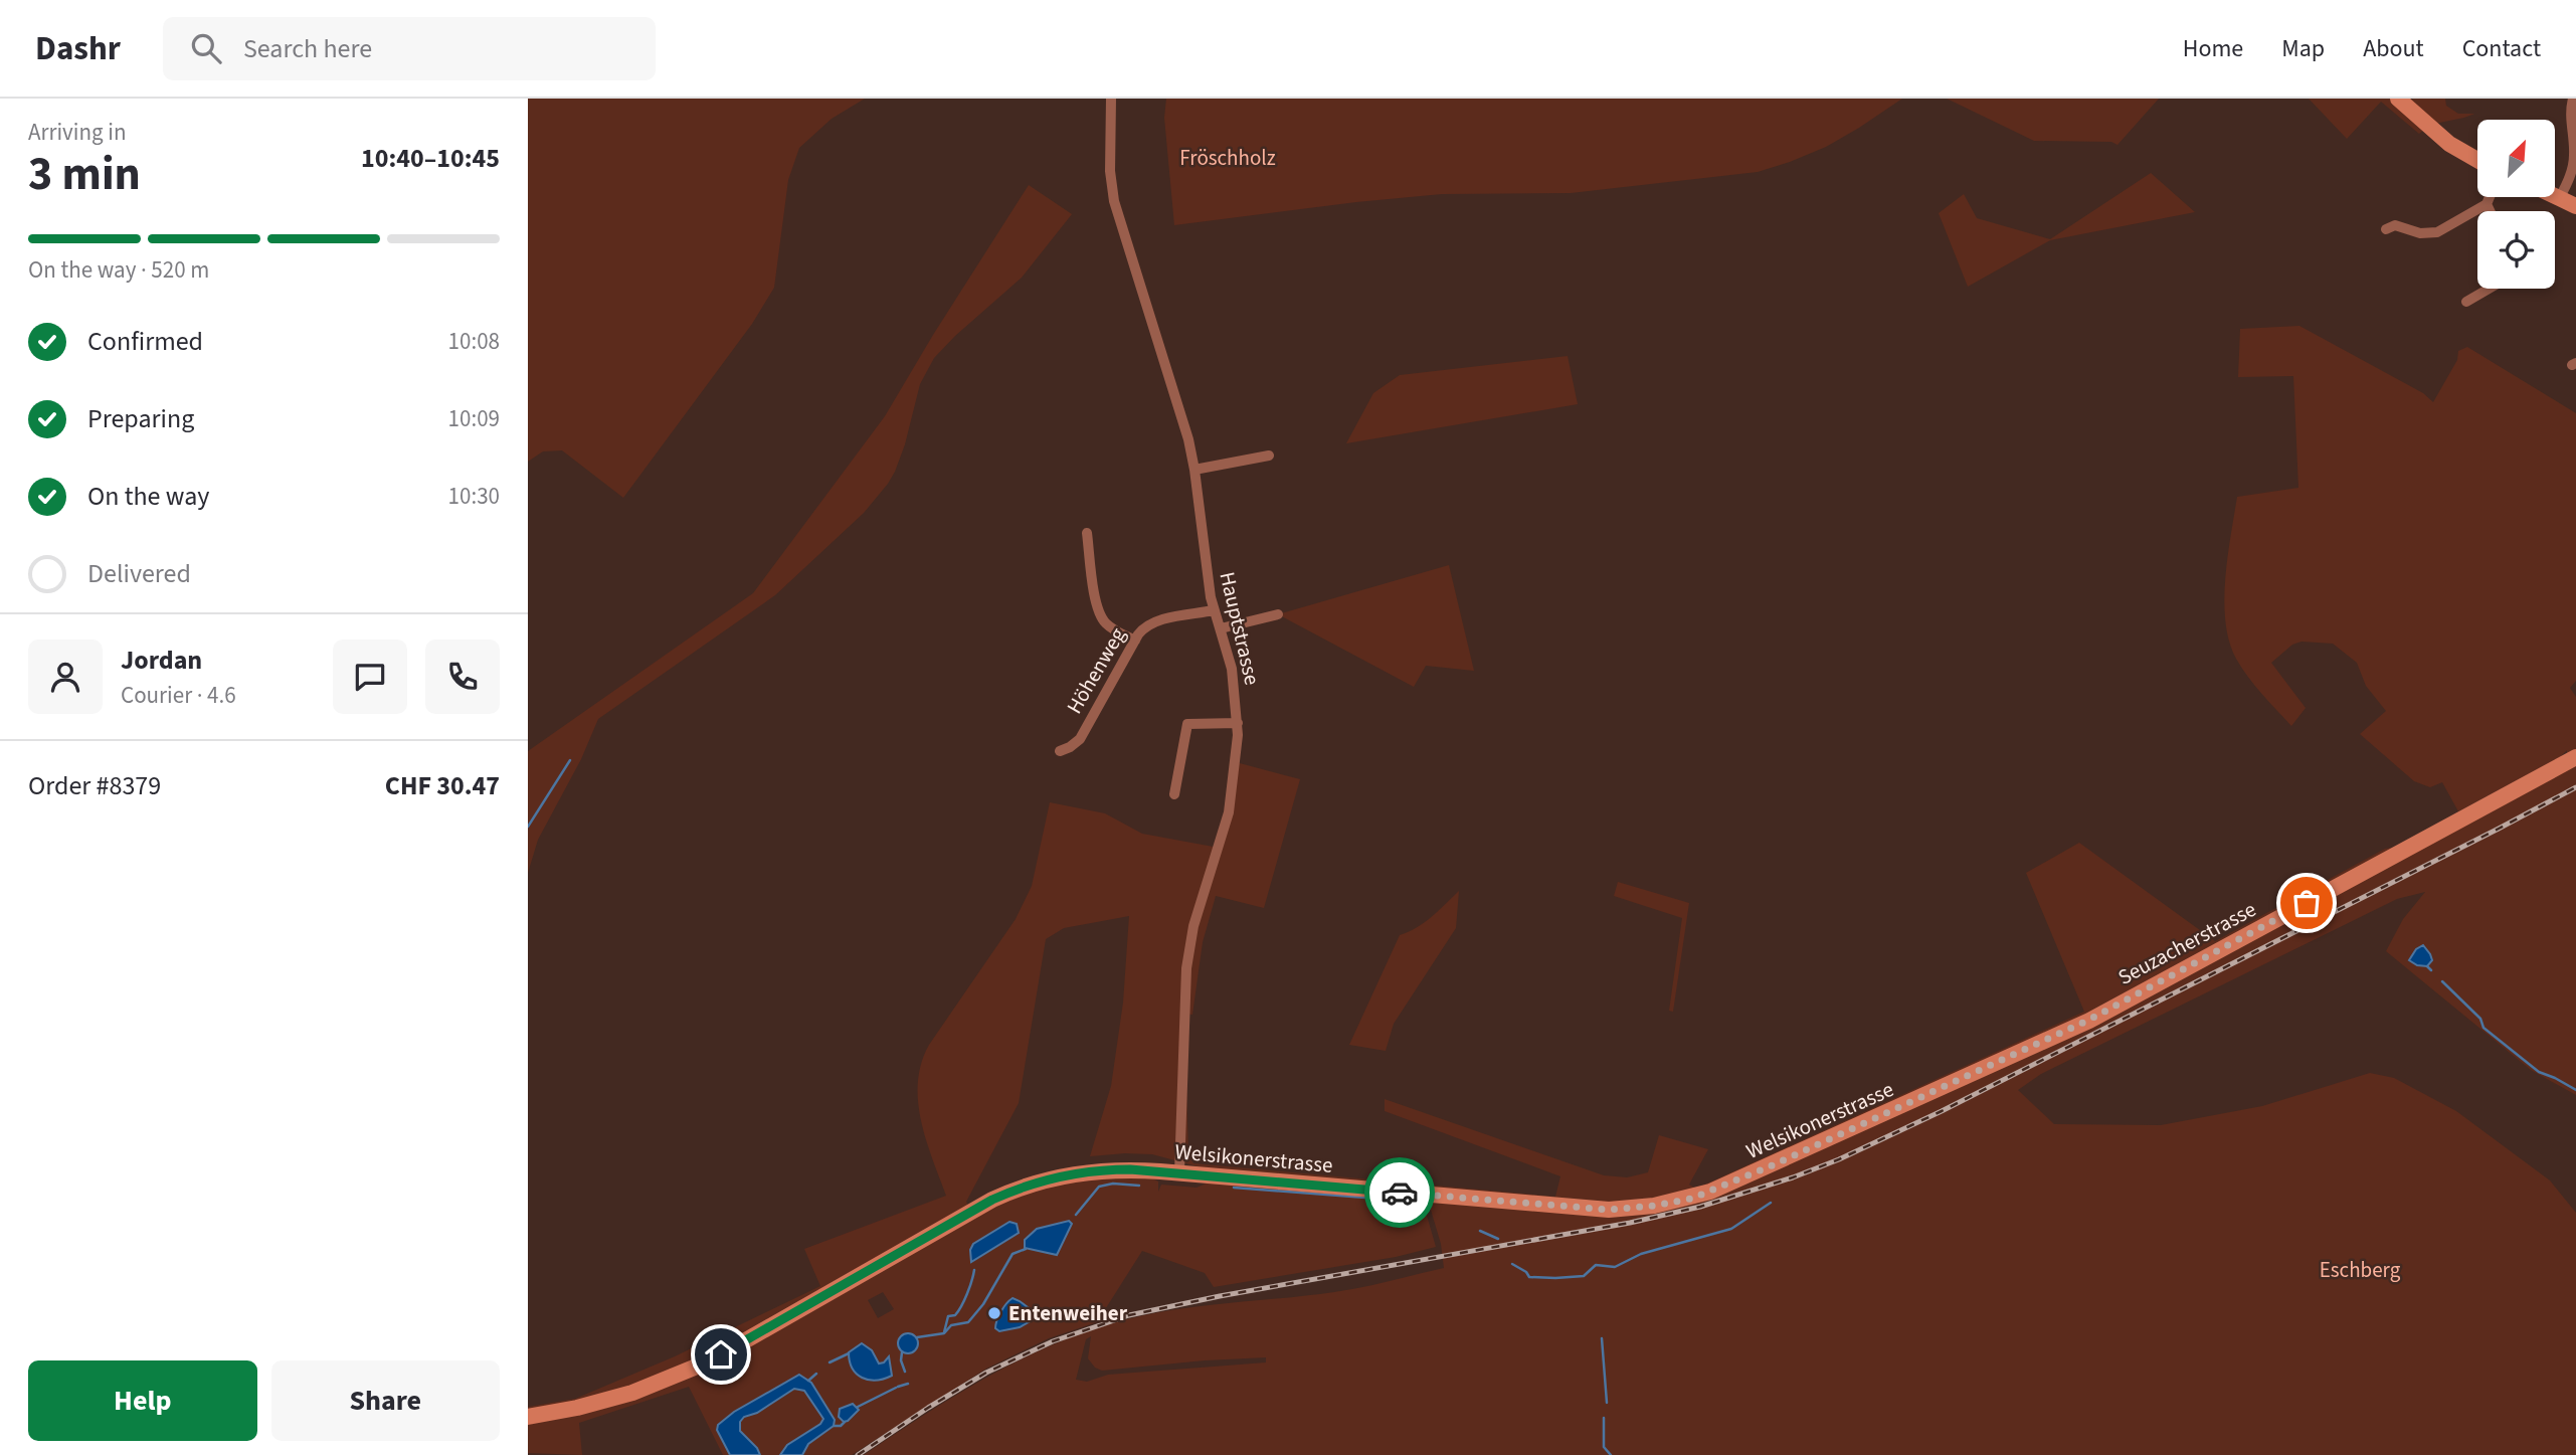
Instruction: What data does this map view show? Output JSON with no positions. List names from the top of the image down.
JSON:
{
  "streets": {
    "main road": ["Seuzacherstrasse", "Welsikonerstrasse"],
    "street": ["Hauptstrasse", "Höhenweg"]
  },
  "crossings": [
    ["Hauptstrasse", "Höhenweg"],
    ["Hauptstrasse", "Welsikonerstrasse"],
    ["Seuzacherstrasse", "Welsikonerstrasse"]
  ],
  "parks": ["Fröschholz", "Eschberg"],
  "places": ["Entenweiher"],
  "north": "top right",
  "page": {
    "header": "Dashr",
    "search": "Search here",
    "nav": [
      "Home",
      "Map",
      "About",
      "Contact"
    ],
    "heading": ["3 min", "Arriving in", "10:40–10:45"],
    "panel": [
      "Jordan",
      "Courier · 4.6",
      "Order #8379",
      "CHF 30.47"
    ],
    "bar": "On the way · 520 m",
    "list": [
      ["Confirmed", "10:08"],
      ["Preparing", "10:09"],
      ["On the way", "10:30"],
      "Delivered"
    ],
    "buttons": ["Help", "Share"]
  }
}
